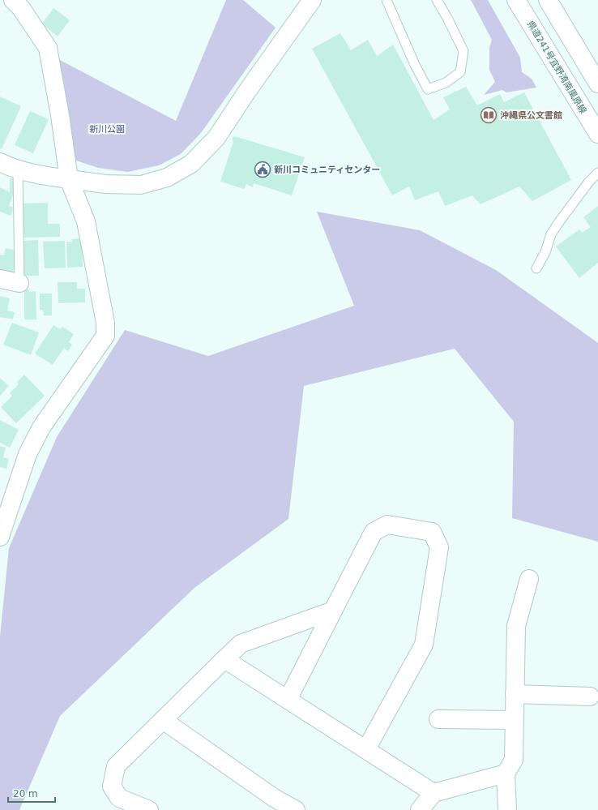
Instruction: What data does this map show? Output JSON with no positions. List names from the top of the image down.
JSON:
{
  "streets": {
    "street": ["県道241号宜野湾南風原線"]
  },
  "parks": ["新川公園"],
  "places": {
    "library": ["沖縄県公文書館"],
    "public building": ["新川コミュニティセンター"]
  },
  "scale_bar": "20 m"
}
